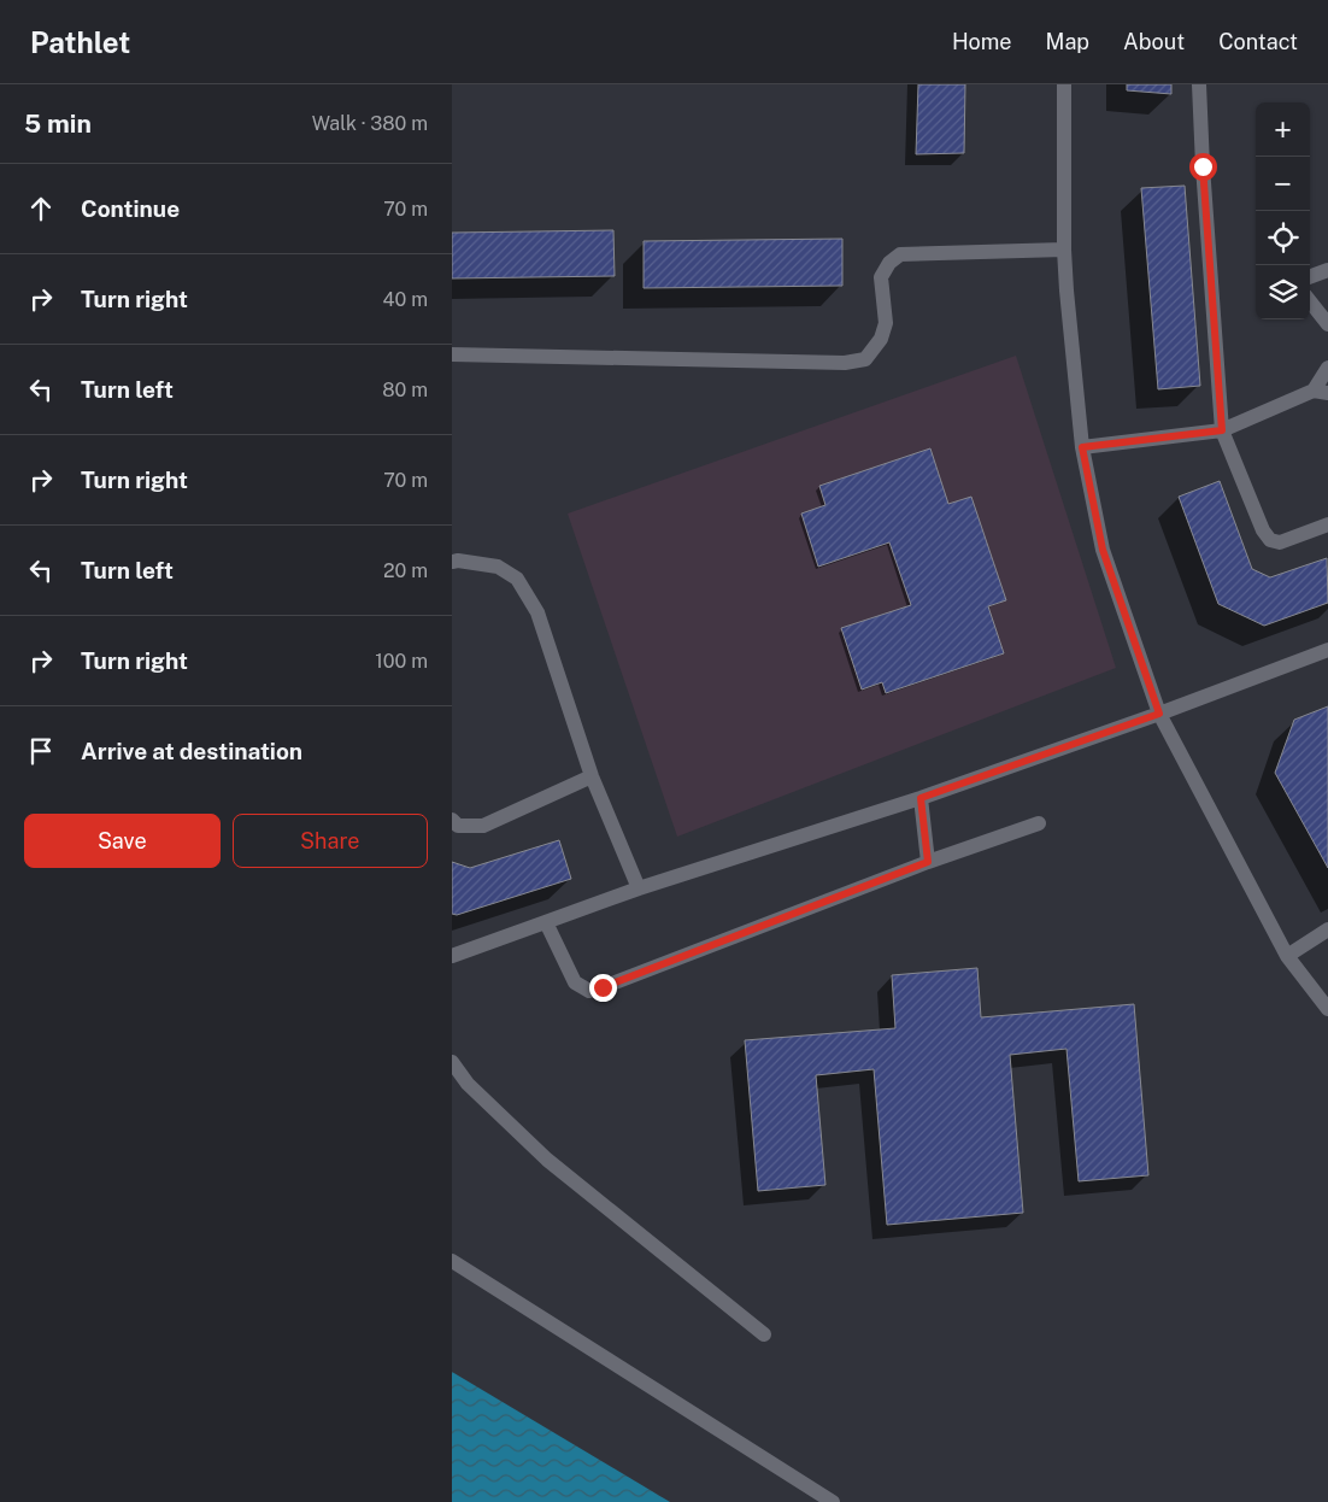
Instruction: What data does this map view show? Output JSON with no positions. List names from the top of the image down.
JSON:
{
  "page": {
    "header": "Pathlet",
    "nav": [
      "Home",
      "Map",
      "About",
      "Contact"
    ],
    "heading": ["5 min", "Walk · 380 m"],
    "map_buttons": ["+", "−"],
    "list": [
      ["Continue", "70 m"],
      ["Turn right", "40 m"],
      ["Turn left", "80 m"],
      ["Turn right", "70 m"],
      ["Turn left", "20 m"],
      ["Turn right", "100 m"],
      "Arrive at destination"
    ],
    "buttons": ["Save", "Share"]
  }
}
